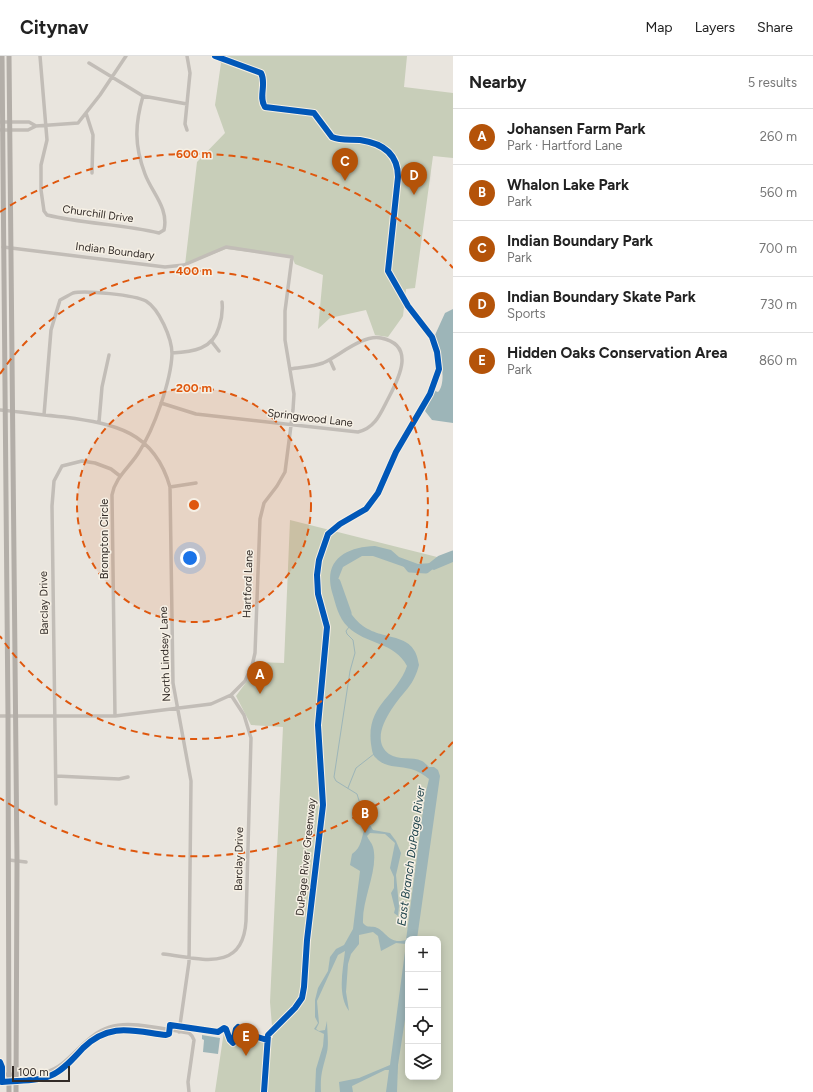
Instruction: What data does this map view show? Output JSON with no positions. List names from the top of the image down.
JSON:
{
  "streets": {
    "street": [
      "Churchill Drive",
      "Indian Boundary",
      "Springwood Lane",
      "Brompton Circle",
      "Hartford Lane",
      "Barclay Drive",
      "North Lindsey Lane"
    ],
    "cycle path": ["DuPage River Greenway"]
  },
  "crossings": [
    ["Indian Boundary", "Hartford Lane"],
    ["Springwood Lane", "Brompton Circle"],
    ["Springwood Lane", "Hartford Lane"],
    ["Brompton Circle", "Hartford Lane"],
    ["Brompton Circle", "Barclay Drive"],
    ["Brompton Circle", "North Lindsey Lane"],
    ["Hartford Lane", "Barclay Drive"],
    ["Hartford Lane", "North Lindsey Lane"],
    ["Barclay Drive", "North Lindsey Lane"]
  ],
  "water": ["East Branch DuPage River"],
  "scale_bar": "100 m",
  "page": {
    "header": "Citynav",
    "nav": ["Map", "Layers", "Share"],
    "heading": ["Nearby", "5 results"],
    "list": [
      {
        "mark": "A",
        "name": "Johansen Farm Park",
        "note": "Park · Hartford Lane",
        "value": "260 m"
      },
      {
        "mark": "B",
        "name": "Whalon Lake Park",
        "note": "Park",
        "value": "560 m"
      },
      {
        "mark": "C",
        "name": "Indian Boundary Park",
        "note": "Park",
        "value": "700 m"
      },
      {
        "mark": "D",
        "name": "Indian Boundary Skate Park",
        "note": "Sports",
        "value": "730 m"
      },
      {
        "mark": "E",
        "name": "Hidden Oaks Conservation Area",
        "note": "Park",
        "value": "860 m"
      }
    ],
    "pins": [
      "C",
      "D",
      "A",
      "B",
      "E"
    ],
    "map_buttons": ["+", "−"],
    "scale": "100 m"
  },
  "rings": ["600 m", "400 m", "200 m"]
}
